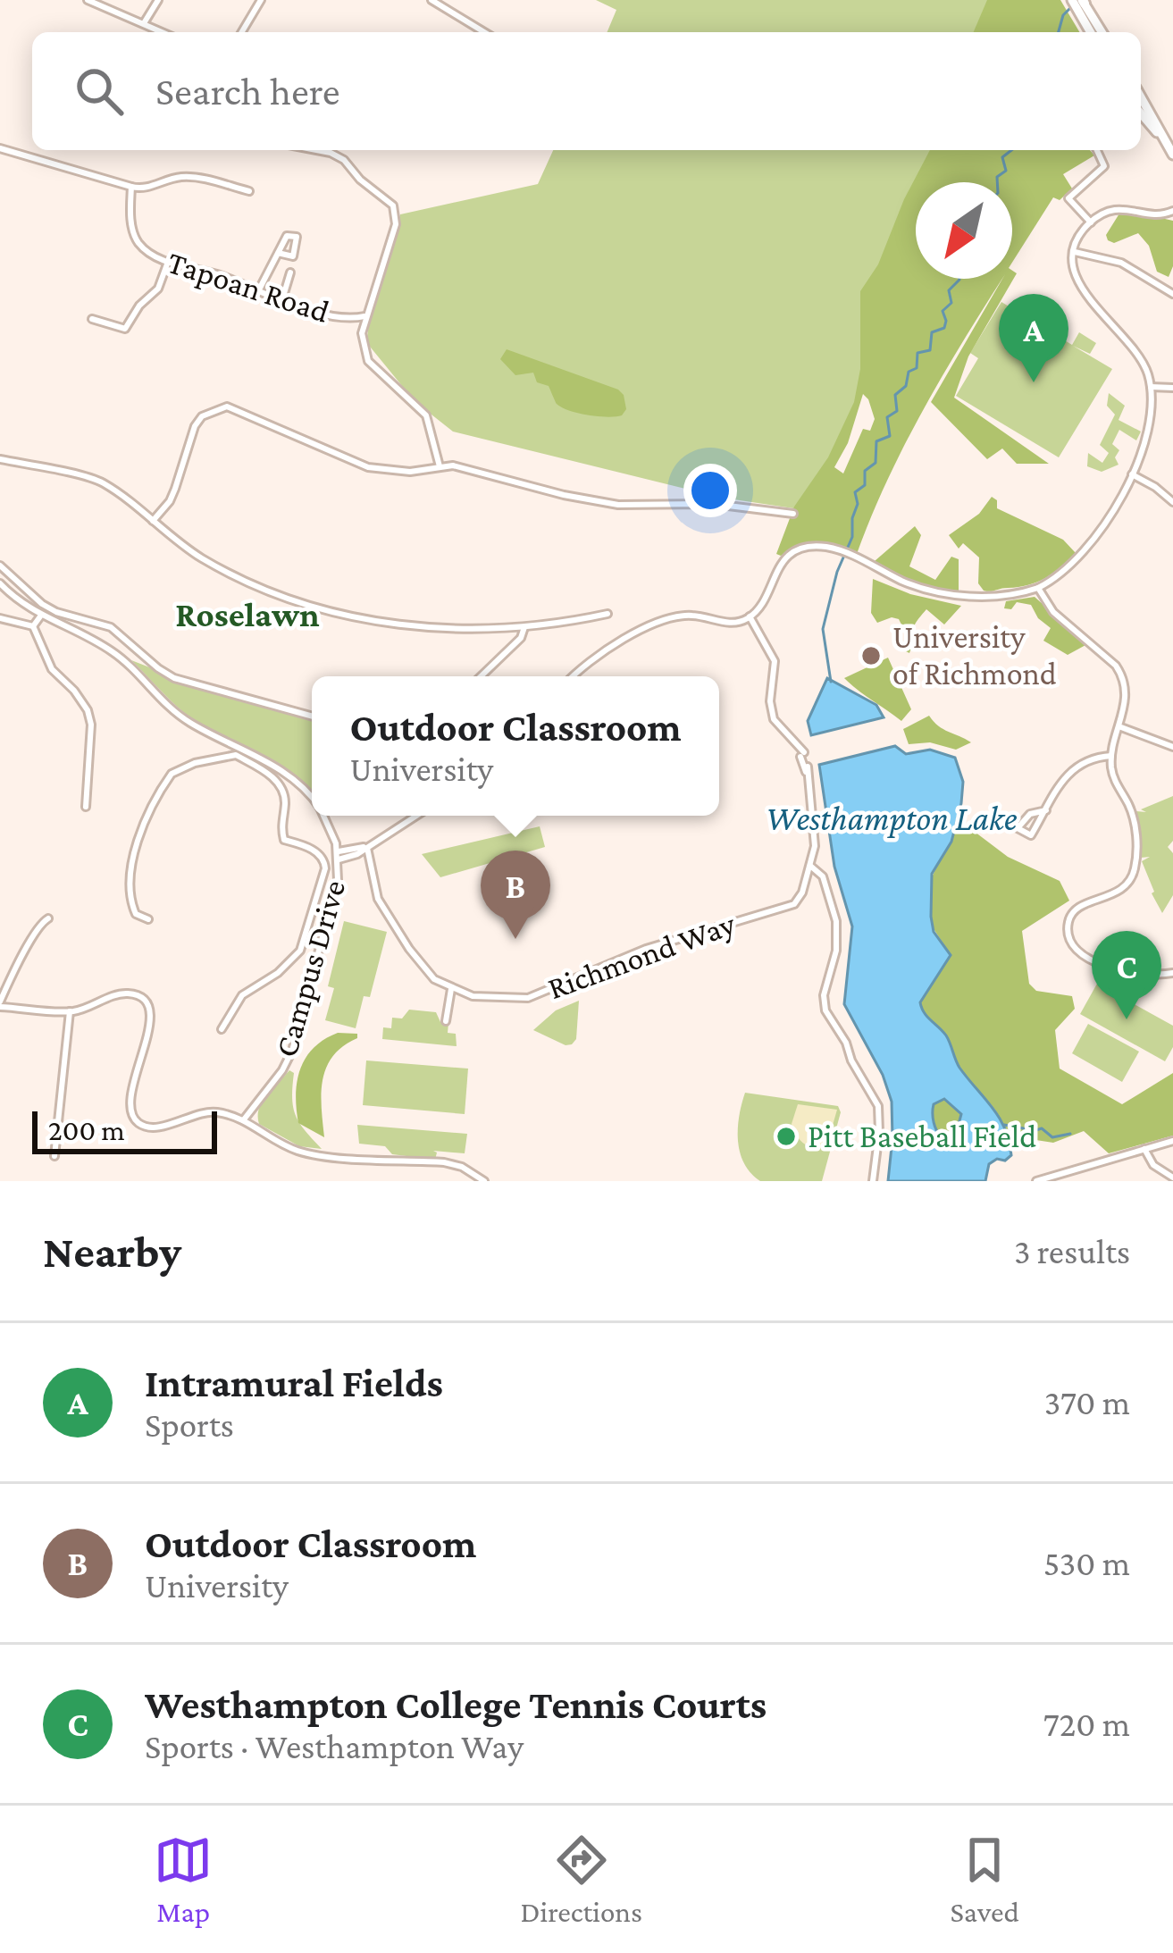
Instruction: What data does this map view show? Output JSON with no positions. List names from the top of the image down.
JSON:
{
  "streets": {
    "street": ["Tapoan Road", "Richmond Way", "Campus Drive"]
  },
  "districts": ["Roselawn"],
  "water": ["Westhampton Lake"],
  "places": ["University of Richmond", "Pitt Baseball Field"],
  "scale_bar": "200 m",
  "north": "bottom left",
  "page": {
    "search": "Search here",
    "pins": ["A", "B", "C"],
    "popup": ["Outdoor Classroom", "University"],
    "scale": "200 m",
    "heading": ["Nearby", "3 results"],
    "list": [
      {
        "mark": "A",
        "name": "Intramural Fields",
        "note": "Sports",
        "value": "370 m"
      },
      {
        "mark": "B",
        "name": "Outdoor Classroom",
        "note": "University",
        "value": "530 m"
      },
      {
        "mark": "C",
        "name": "Westhampton College Tennis Courts",
        "note": "Sports · Westhampton Way",
        "value": "720 m"
      }
    ],
    "nav": ["Map", "Directions", "Saved"]
  }
}
